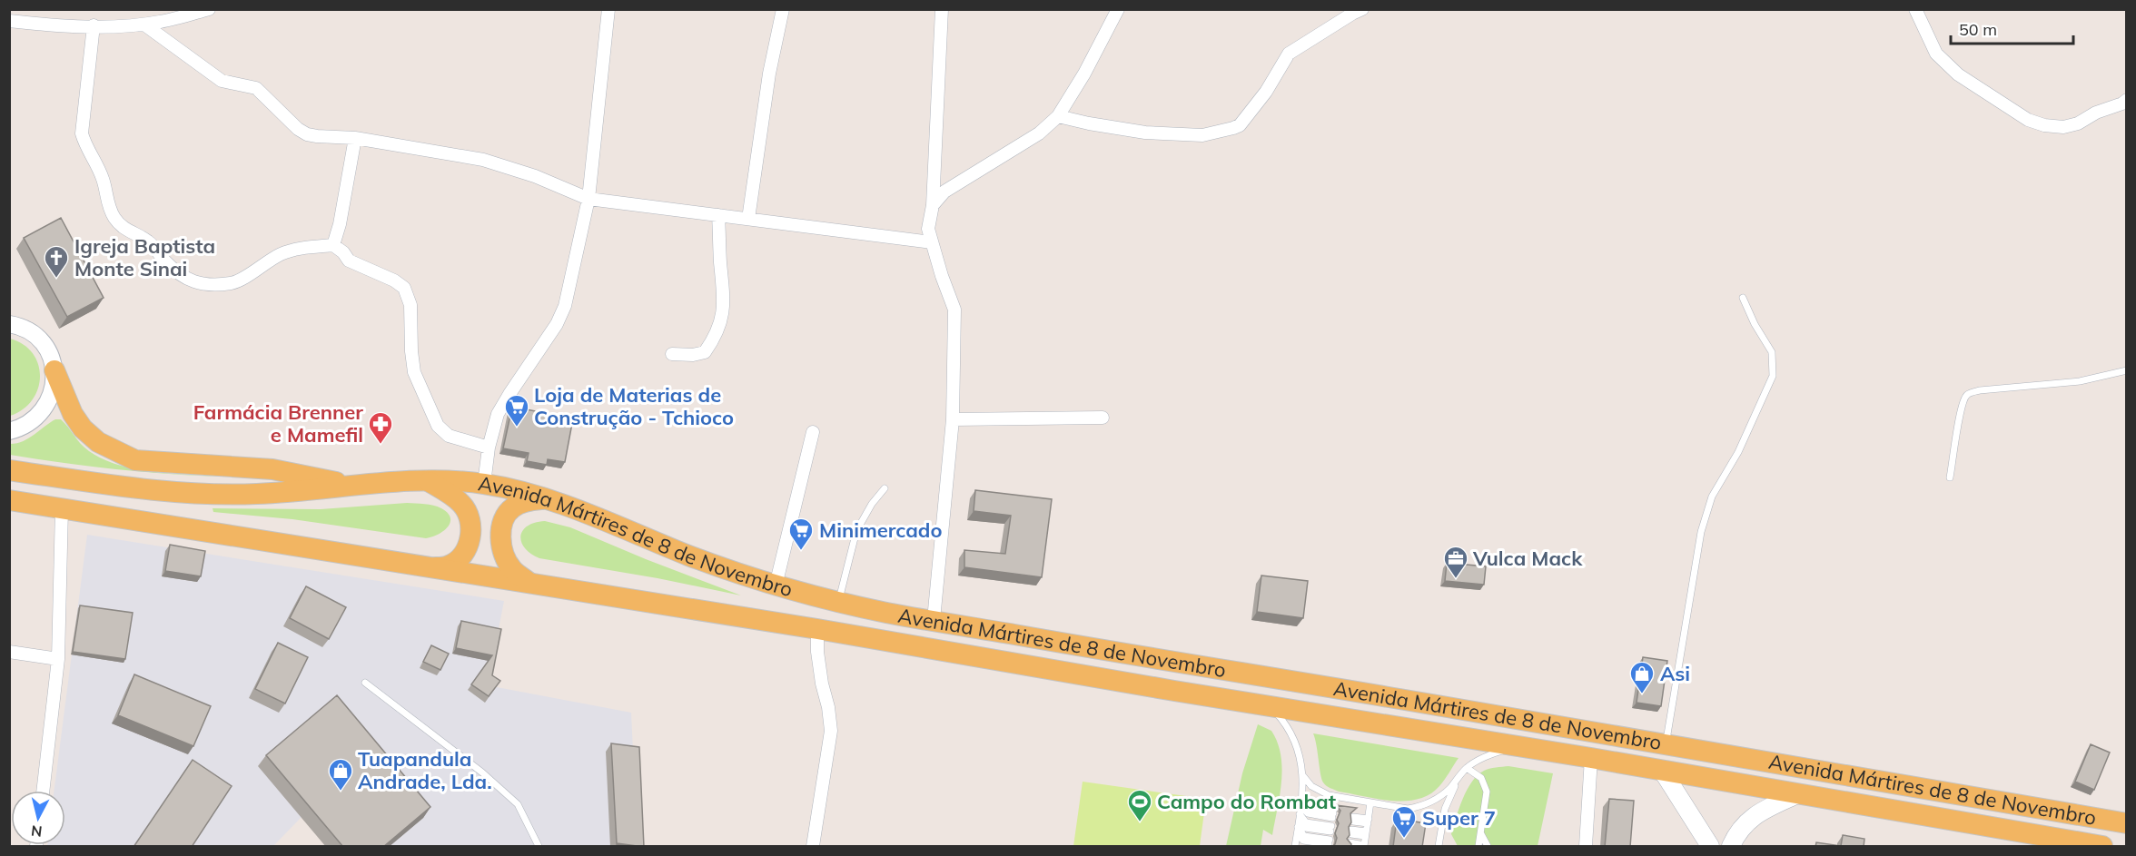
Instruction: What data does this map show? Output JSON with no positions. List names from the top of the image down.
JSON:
{
  "streets": {
    "main road": ["Avenida Mártires de 8 de Novembro"]
  },
  "places": {
    "church": ["Igreja Baptista Monte Sinai"],
    "supermarket": ["Loja de Materias de Construção - Tchioco", "Minimercado", "Super 7"],
    "pharmacy": ["Farmácia Brenner e Mamefil"],
    "office": ["Vulca Mack"],
    "shop": ["Asi", "Tuapandula Andrade, Lda."],
    "sports": ["Campo do Rombat"]
  },
  "scale_bar": "50 m",
  "north": "bottom"
}
